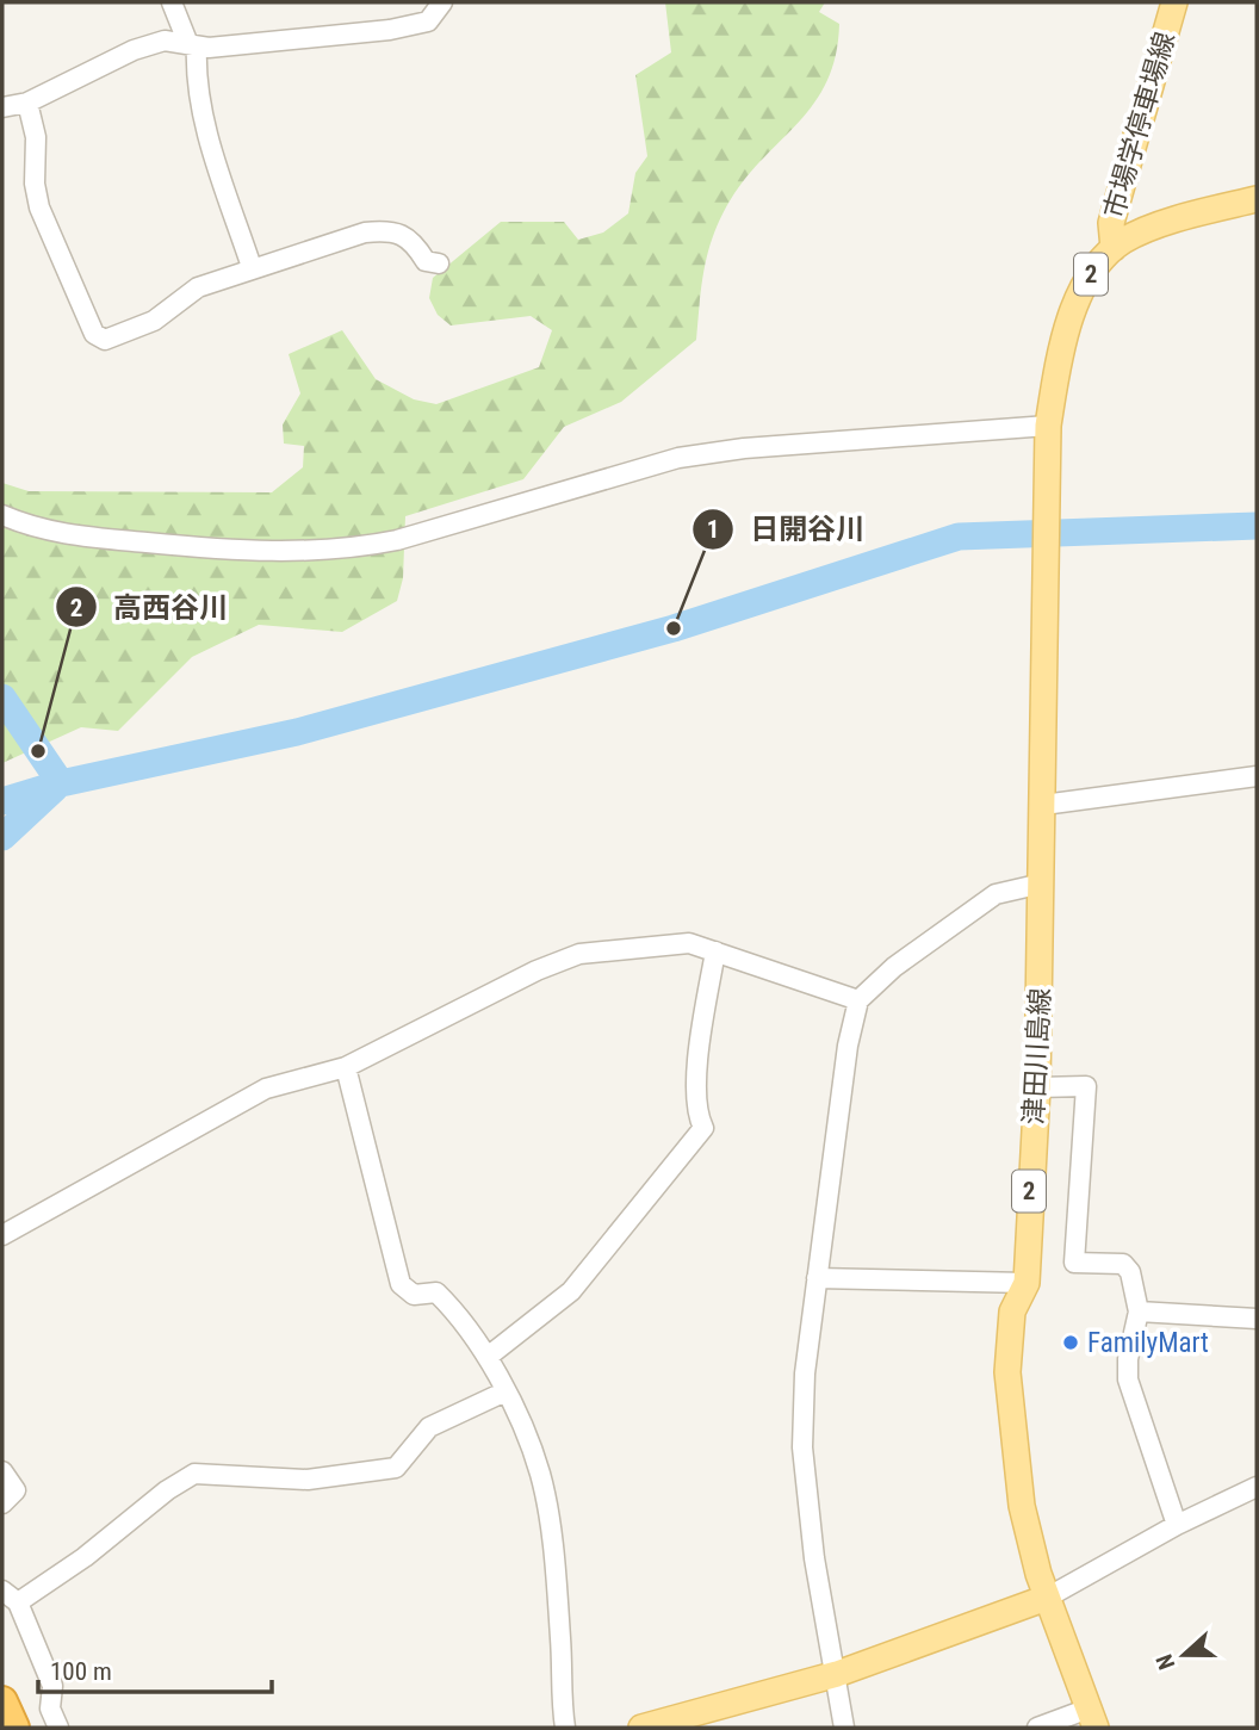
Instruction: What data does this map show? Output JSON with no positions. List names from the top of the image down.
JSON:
{
  "streets": {
    "main road": ["市場学停車場線", "2", "津田川島線"]
  },
  "crossings": [
    ["市場学停車場線", "津田川島線"]
  ],
  "places": ["日開谷川", "高西谷川", "FamilyMart"],
  "scale_bar": "100 m",
  "north": "left"
}
